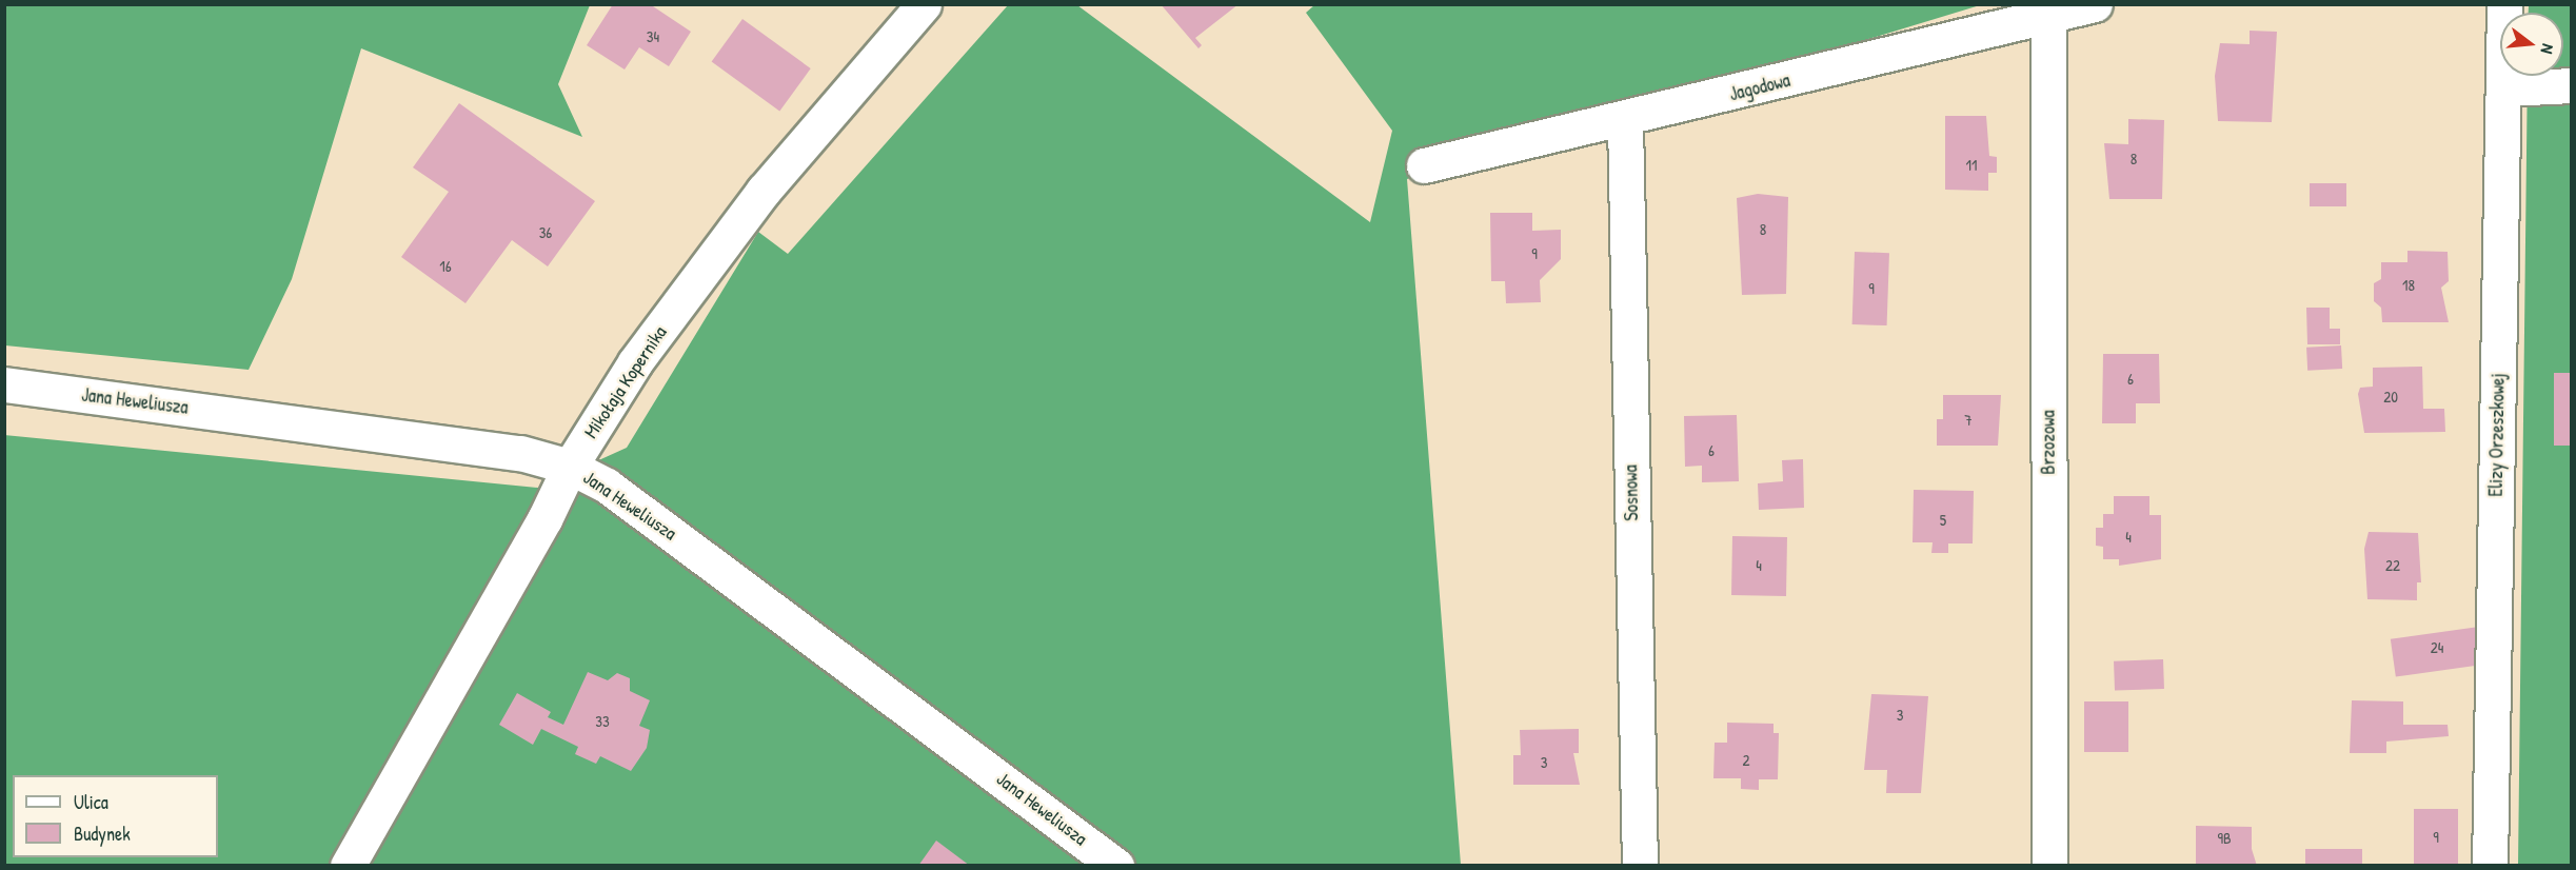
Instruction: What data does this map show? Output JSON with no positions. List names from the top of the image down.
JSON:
{
  "streets": {
    "street": [
      "Jagodowa",
      "Mikołaja Kopernika",
      "Jana Heweliusza",
      "Elizy Orzeszkowej",
      "Brzozowa",
      "Sosnowa"
    ]
  },
  "crossings": [
    ["Jagodowa", "Brzozowa"],
    ["Jagodowa", "Sosnowa"],
    ["Mikołaja Kopernika", "Jana Heweliusza"]
  ],
  "house_numbers": [
    "34",
    "8",
    "11",
    "8",
    "36",
    "9",
    "16",
    "18",
    "9",
    "6",
    "20",
    "7",
    "6",
    "5",
    "4",
    "4",
    "22",
    "24",
    "3",
    "33",
    "2",
    "3",
    "9",
    "9B"
  ],
  "legend": ["Ulica", "Budynek"],
  "north": "right"
}
